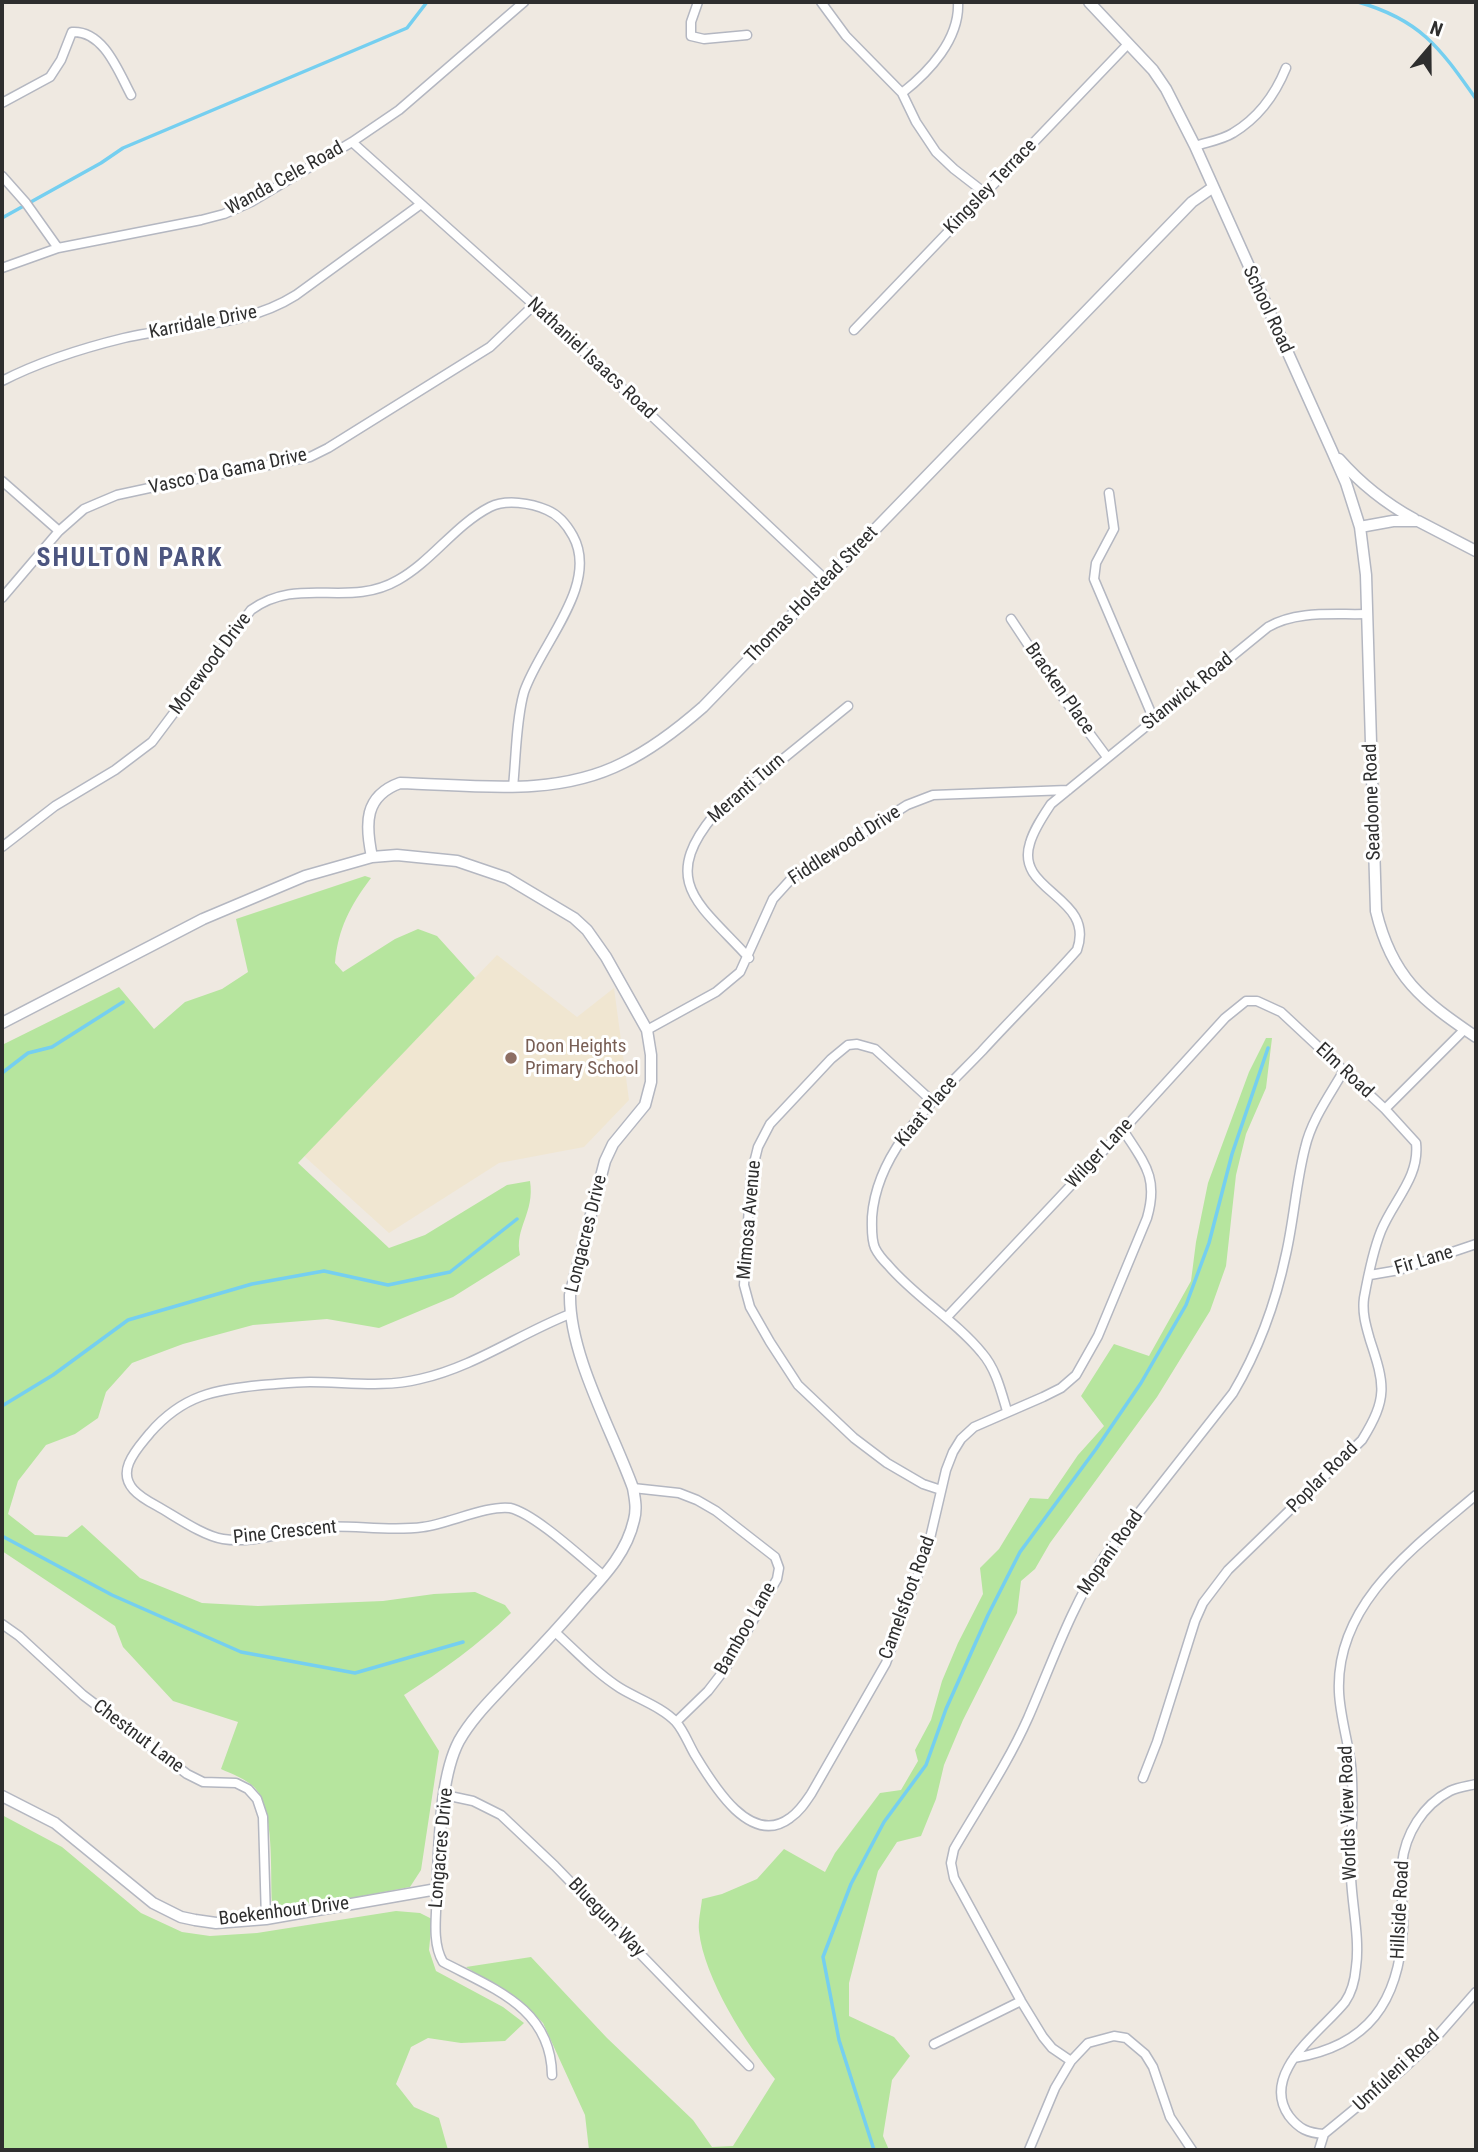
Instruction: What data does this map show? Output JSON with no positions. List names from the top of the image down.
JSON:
{
  "streets": {
    "street": [
      "Wanda Cele Road",
      "Kingsley Terrace",
      "School Road",
      "Karridale Drive",
      "Nathaniel Isaacs Road",
      "Vasco Da Gama Drive",
      "Thomas Holstead Street",
      "Morewood Drive",
      "Bracken Place",
      "Stanwick Road",
      "Meranti Turn",
      "Seadoone Road",
      "Fiddlewood Drive",
      "Elm Road",
      "Kiaat Place",
      "Wilger Lane",
      "Mimosa Avenue",
      "Longacres Drive",
      "Fir Lane",
      "Poplar Road",
      "Pine Crescent",
      "Mopani Road",
      "Camelsfoot Road",
      "Bamboo Lane",
      "Chestnut Lane",
      "Worlds View Road",
      "Hillside Road",
      "Boekenhout Drive",
      "Bluegum Way",
      "Umfuleni Road"
    ]
  },
  "crossings": [
    ["Wanda Cele Road", "Nathaniel Isaacs Road"],
    ["Kingsley Terrace", "School Road"],
    ["School Road", "Thomas Holstead Street"],
    ["School Road", "Seadoone Road"],
    ["Karridale Drive", "Nathaniel Isaacs Road"],
    ["Nathaniel Isaacs Road", "Vasco Da Gama Drive"],
    ["Nathaniel Isaacs Road", "Thomas Holstead Street"],
    ["Thomas Holstead Street", "Morewood Drive"],
    ["Thomas Holstead Street", "Longacres Drive"],
    ["Bracken Place", "Stanwick Road"],
    ["Stanwick Road", "Seadoone Road"],
    ["Stanwick Road", "Fiddlewood Drive"],
    ["Stanwick Road", "Kiaat Place"],
    ["Meranti Turn", "Fiddlewood Drive"],
    ["Fiddlewood Drive", "Longacres Drive"],
    ["Elm Road", "Wilger Lane"],
    ["Elm Road", "Poplar Road"],
    ["Elm Road", "Mopani Road"],
    ["Kiaat Place", "Wilger Lane"],
    ["Kiaat Place", "Mimosa Avenue"],
    ["Kiaat Place", "Camelsfoot Road"],
    ["Wilger Lane", "Camelsfoot Road"],
    ["Mimosa Avenue", "Camelsfoot Road"],
    ["Longacres Drive", "Pine Crescent"],
    ["Longacres Drive", "Camelsfoot Road"],
    ["Longacres Drive", "Bamboo Lane"],
    ["Longacres Drive", "Boekenhout Drive"],
    ["Longacres Drive", "Bluegum Way"],
    ["Fir Lane", "Poplar Road"],
    ["Camelsfoot Road", "Bamboo Lane"],
    ["Chestnut Lane", "Boekenhout Drive"],
    ["Worlds View Road", "Hillside Road"],
    ["Worlds View Road", "Umfuleni Road"]
  ],
  "districts": ["SHULTON PARK"],
  "places": ["Doon Heights Primary School"],
  "north": "top"
}
